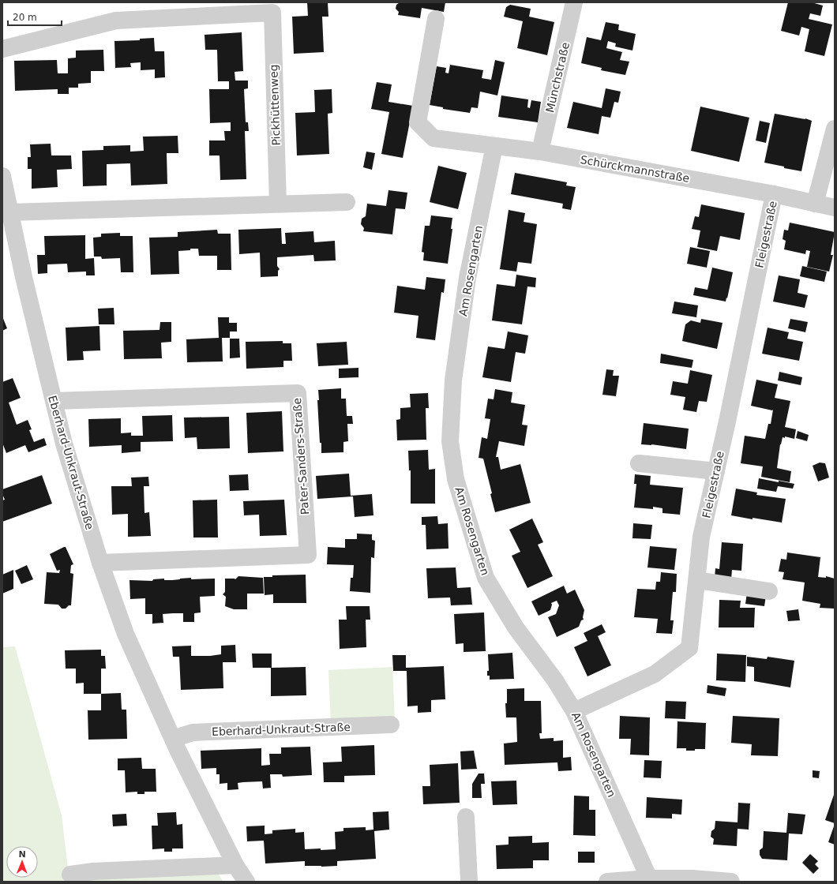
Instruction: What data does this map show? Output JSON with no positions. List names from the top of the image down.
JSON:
{
  "streets": {
    "street": [
      "Münchstraße",
      "Pickhüttenweg",
      "Schürckmannstraße",
      "Fleigestraße",
      "Am Rosengarten",
      "Pater-Sanders-Straße",
      "Eberhard-Unkraut-Straße"
    ]
  },
  "crossings": [
    ["Münchstraße", "Schürckmannstraße"],
    ["Schürckmannstraße", "Fleigestraße"],
    ["Schürckmannstraße", "Am Rosengarten"],
    ["Fleigestraße", "Am Rosengarten"],
    ["Pater-Sanders-Straße", "Eberhard-Unkraut-Straße"]
  ],
  "scale_bar": "20 m",
  "north": "top"
}
